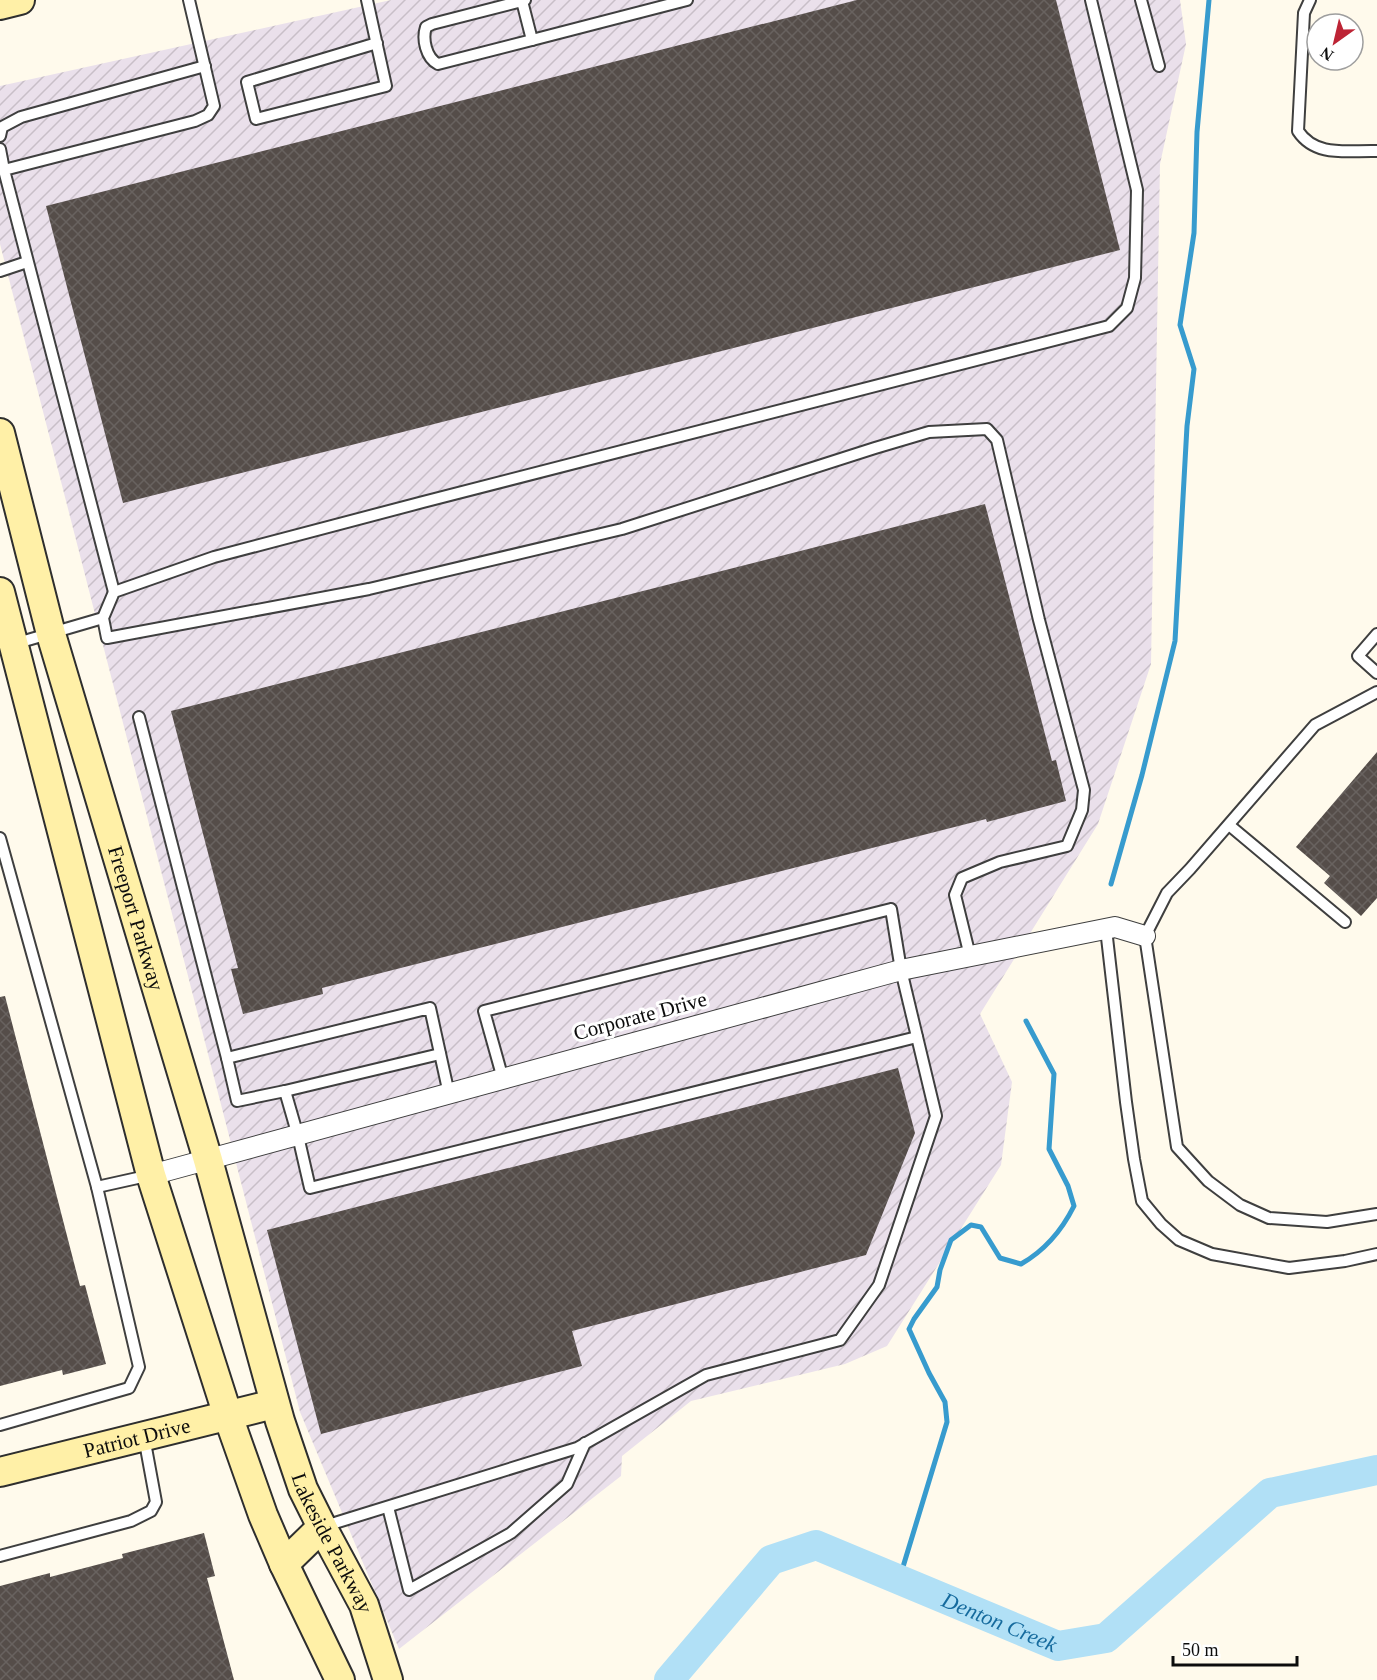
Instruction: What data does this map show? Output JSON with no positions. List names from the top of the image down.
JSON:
{
  "streets": {
    "main road": ["Freeport Parkway", "Patriot Drive", "Lakeside Parkway"],
    "street": ["Corporate Drive"]
  },
  "crossings": [
    ["Freeport Parkway", "Corporate Drive"],
    ["Freeport Parkway", "Patriot Drive"],
    ["Freeport Parkway", "Lakeside Parkway"],
    ["Patriot Drive", "Lakeside Parkway"]
  ],
  "water": ["Denton Creek"],
  "scale_bar": "50 m",
  "north": "bottom left"
}
